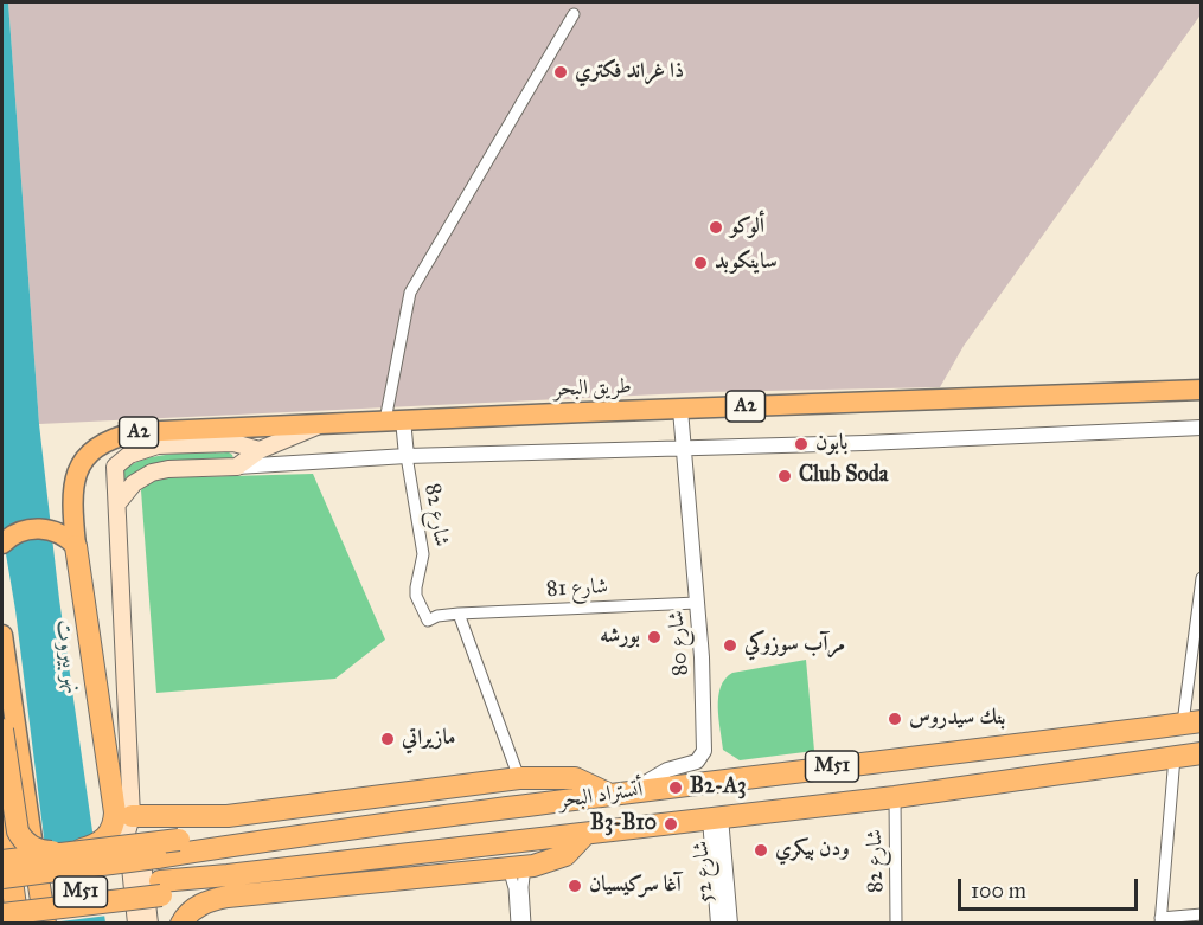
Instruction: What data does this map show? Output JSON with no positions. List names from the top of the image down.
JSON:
{
  "streets": {
    "highway": [
      "طريق البحر",
      "A2",
      "M51",
      "أتستراد البحر"
    ],
    "street": [
      "شارع 82",
      "شارع 81",
      "شارع 80",
      "شارع 52"
    ]
  },
  "crossings": [
    ["طريق البحر", "شارع 80"],
    ["شارع 82", "شارع 81"],
    ["شارع 82", "أتستراد البحر"],
    ["شارع 81", "شارع 80"],
    ["شارع 80", "أتستراد البحر"],
    ["M51", "أتستراد البحر"],
    ["أتستراد البحر", "شارع 52"]
  ],
  "water": ["نهر بيروت"],
  "places": [
    "ذا غراند فكتري",
    "ألوكو",
    "ساينكوبد",
    "بابون",
    "Club Soda",
    "بورشه",
    "مرآب سوزوكي",
    "بنك سيدروس",
    "مازيراتي",
    "B2-A3",
    "B3-B10",
    "ودن بيكري",
    "آغا سركيسيان"
  ],
  "scale_bar": "100 m"
}
